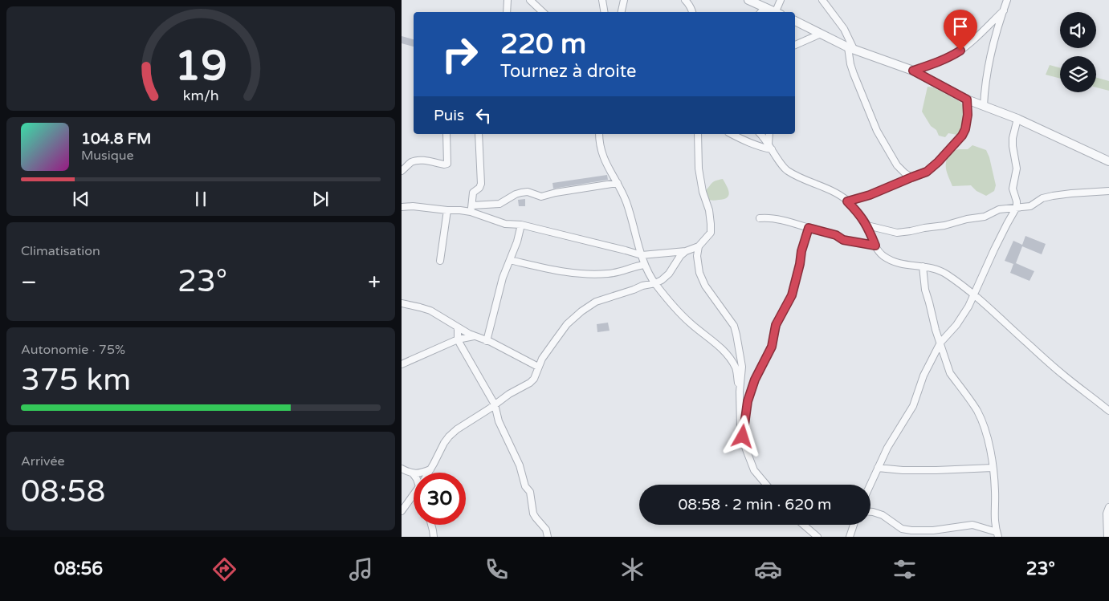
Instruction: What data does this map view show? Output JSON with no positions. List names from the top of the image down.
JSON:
{
  "page": {
    "turn": ["220 m", "Tournez à droite"],
    "then": "Puis",
    "song": ["104.8 FM", "Musique"],
    "tile": [
      "Climatisation",
      ["Autonomie · 75%", "375 km"],
      ["Arrivée", "08:58"]
    ],
    "heat": ["−", "23°", "+"],
    "limit": "30",
    "trip": "08:58 · 2 min · 620 m",
    "tabs": ["08:56", "23°"],
    "gauge": ["19", "km/h"]
  }
}
